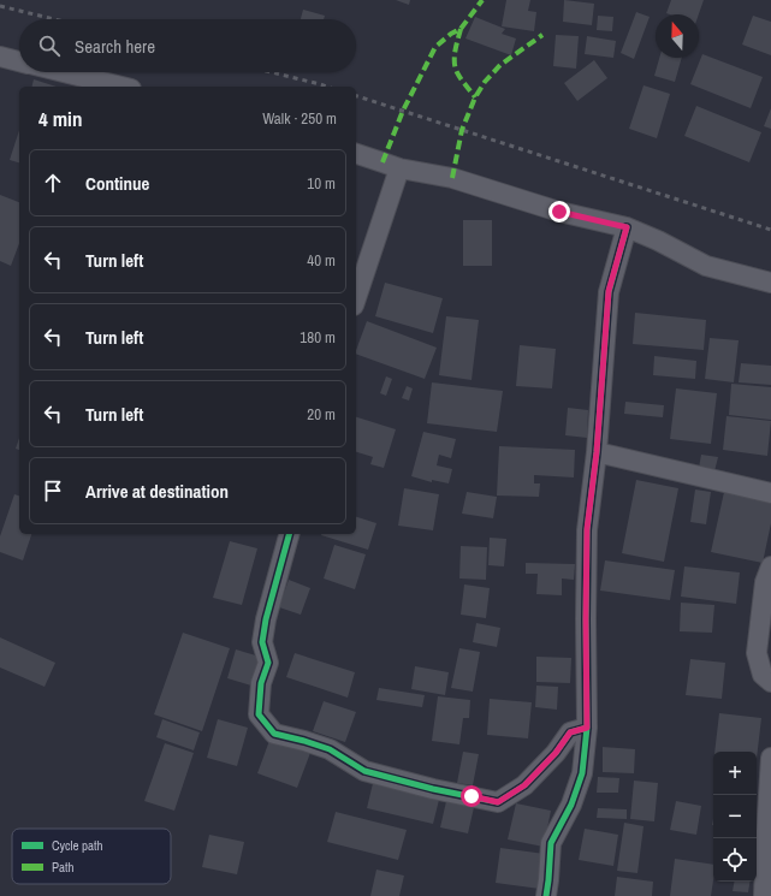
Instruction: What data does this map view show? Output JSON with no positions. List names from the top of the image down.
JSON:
{
  "legend": ["Cycle path", "Path"],
  "north": "top",
  "page": {
    "search": "Search here",
    "heading": ["4 min", "Walk · 250 m"],
    "list": [
      ["Continue", "10 m"],
      ["Turn left", "40 m"],
      ["Turn left", "180 m"],
      ["Turn left", "20 m"],
      "Arrive at destination"
    ],
    "map_buttons": ["+", "−"]
  }
}
